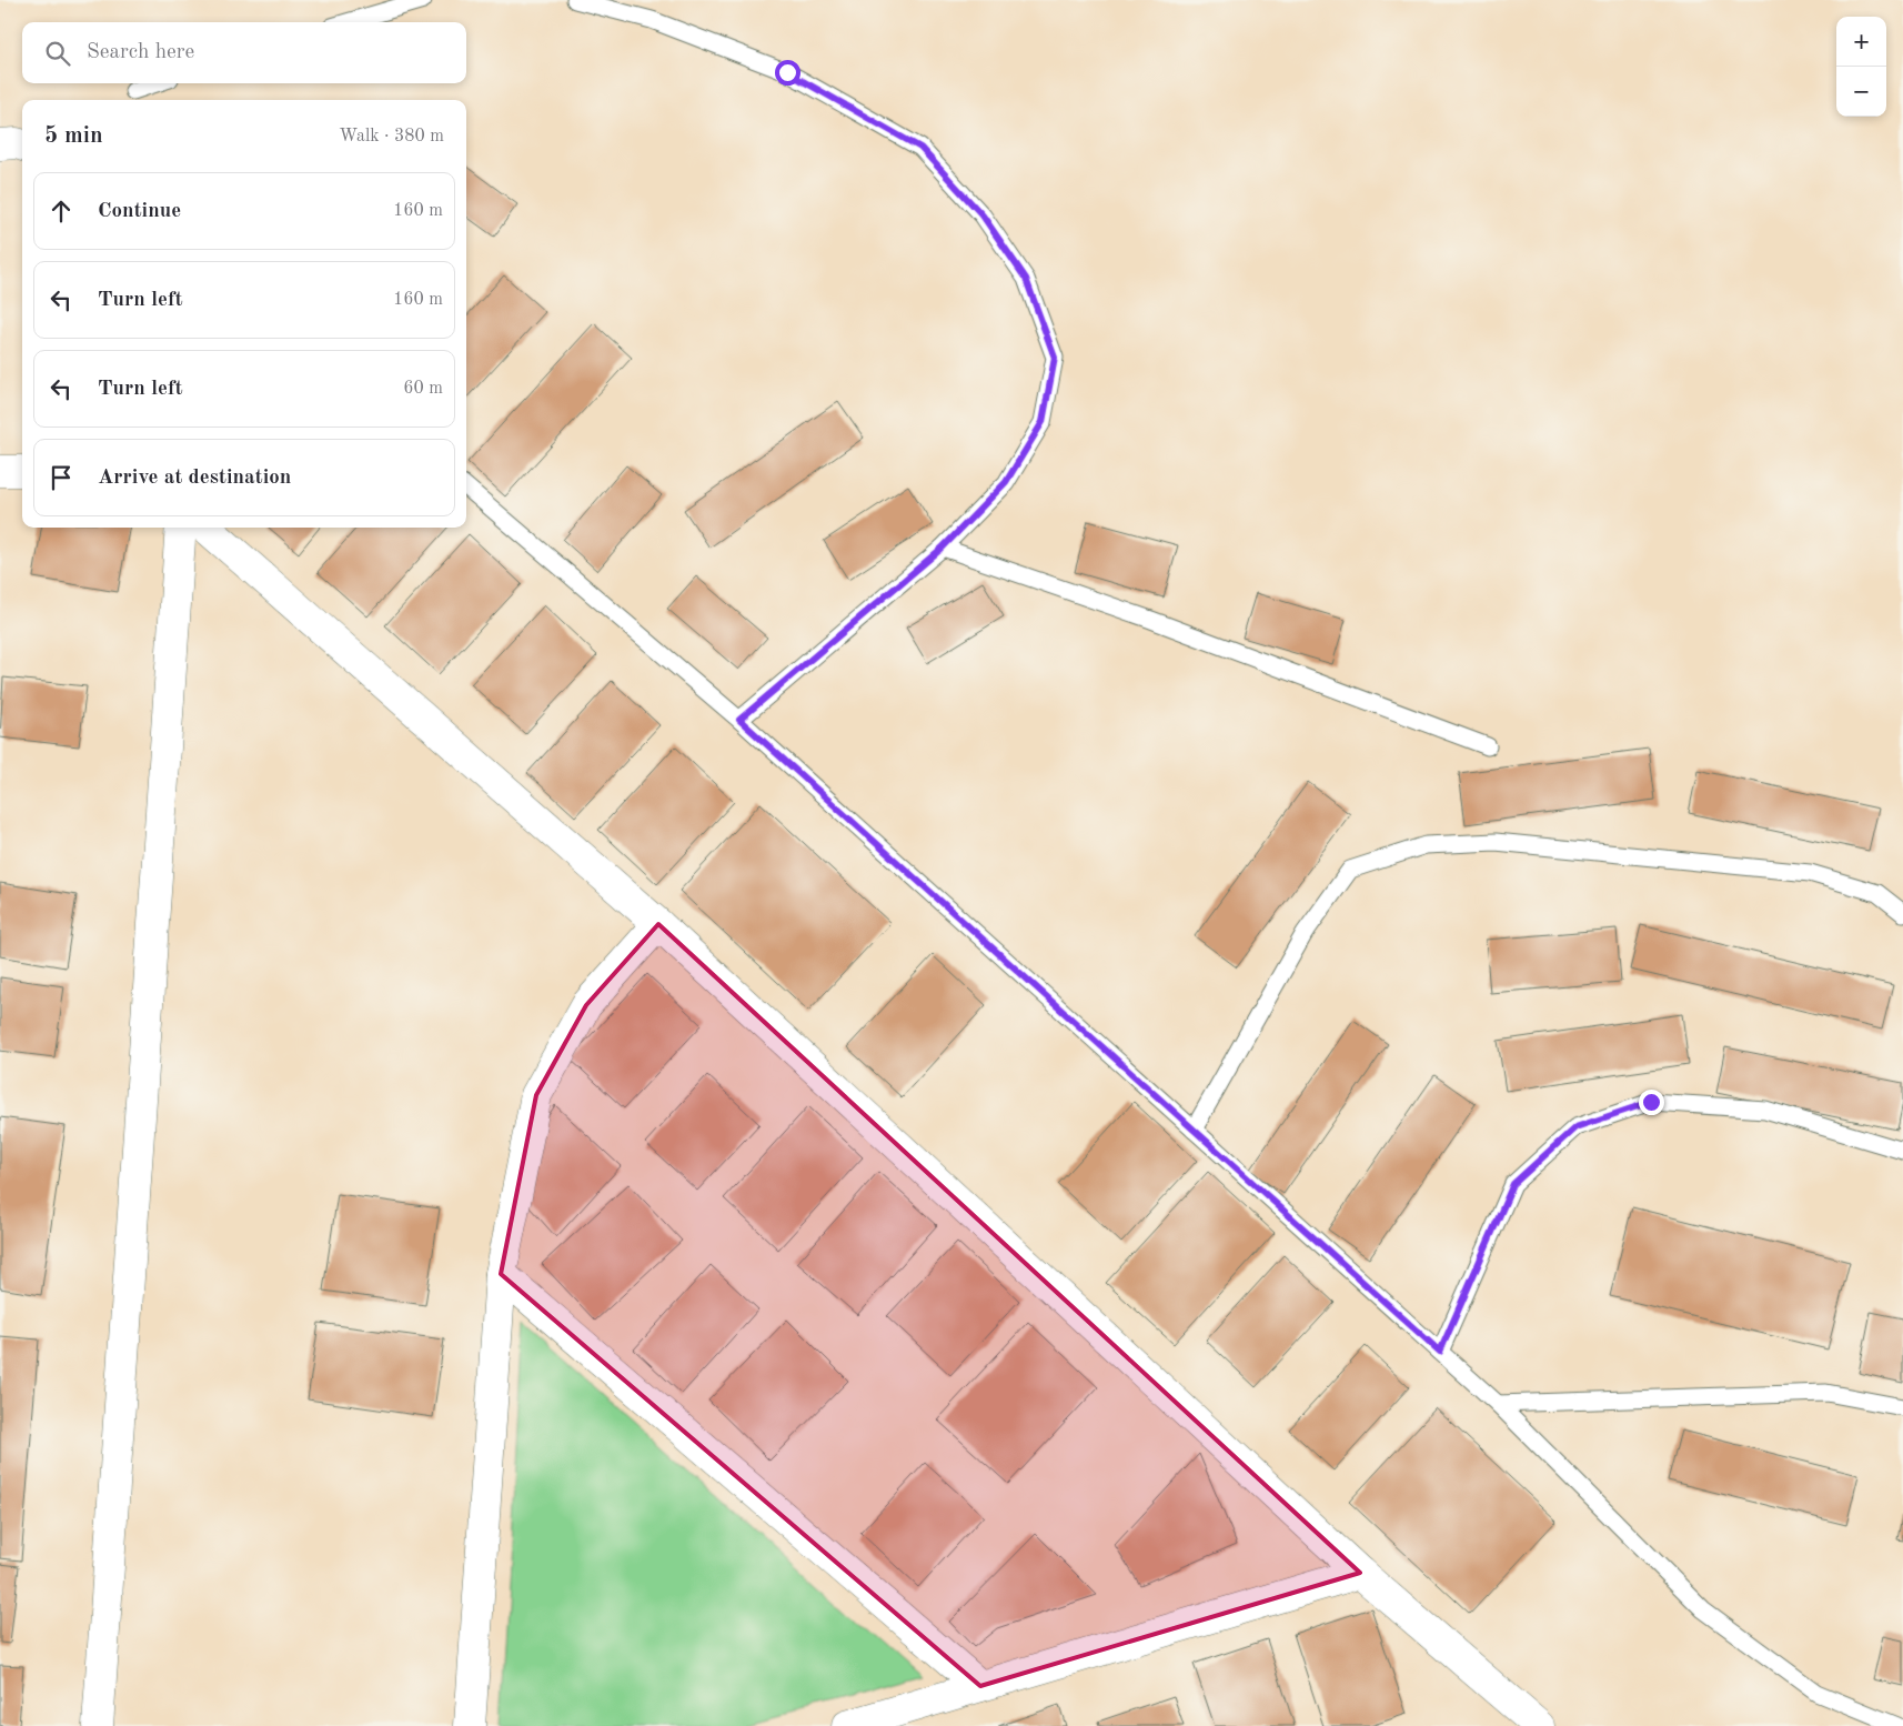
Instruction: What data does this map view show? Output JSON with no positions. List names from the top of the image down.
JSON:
{
  "page": {
    "map_buttons": ["+", "−"],
    "search": "Search here",
    "heading": ["5 min", "Walk · 380 m"],
    "list": [
      ["Continue", "160 m"],
      ["Turn left", "160 m"],
      ["Turn left", "60 m"],
      "Arrive at destination"
    ]
  }
}
